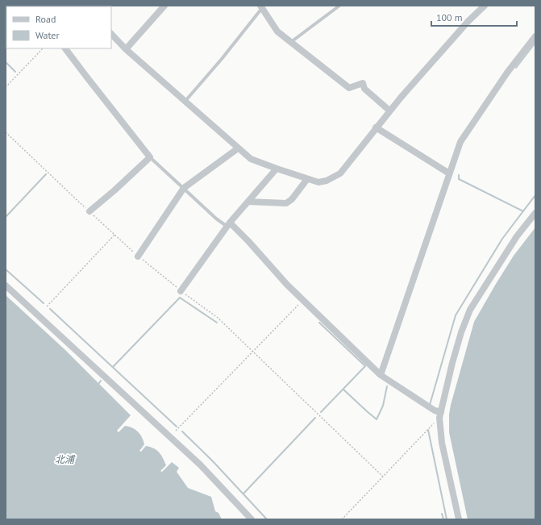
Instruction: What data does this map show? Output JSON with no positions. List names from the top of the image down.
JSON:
{
  "water": ["北浦"],
  "legend": ["Road", "Water"],
  "scale_bar": "100 m"
}
